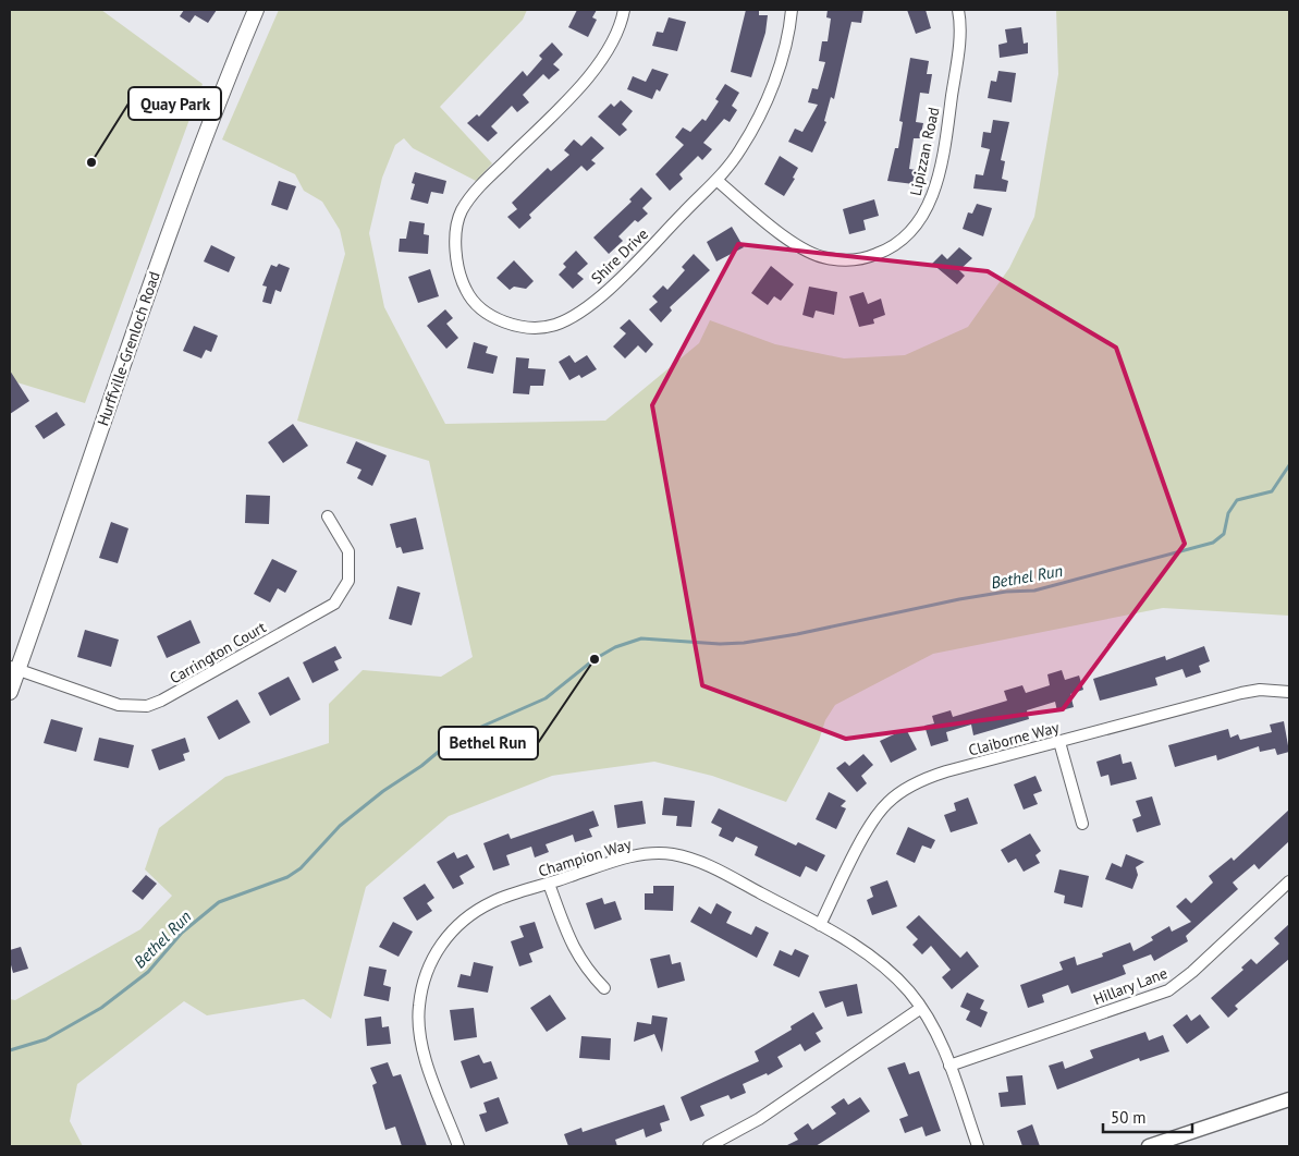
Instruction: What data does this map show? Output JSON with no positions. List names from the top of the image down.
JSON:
{
  "streets": {
    "main road": ["Hurffville-Grenloch Road"],
    "street": [
      "Lipizzan Road",
      "Shire Drive",
      "Carrington Court",
      "Claiborne Way",
      "Champion Way",
      "Hillary Lane"
    ]
  },
  "crossings": [
    ["Lipizzan Road", "Shire Drive"],
    ["Hurffville-Grenloch Road", "Carrington Court"],
    ["Claiborne Way", "Champion Way"],
    ["Champion Way", "Hillary Lane"]
  ],
  "water": ["Bethel Run"],
  "places": ["Quay Park", "Bethel Run"],
  "scale_bar": "50 m"
}
